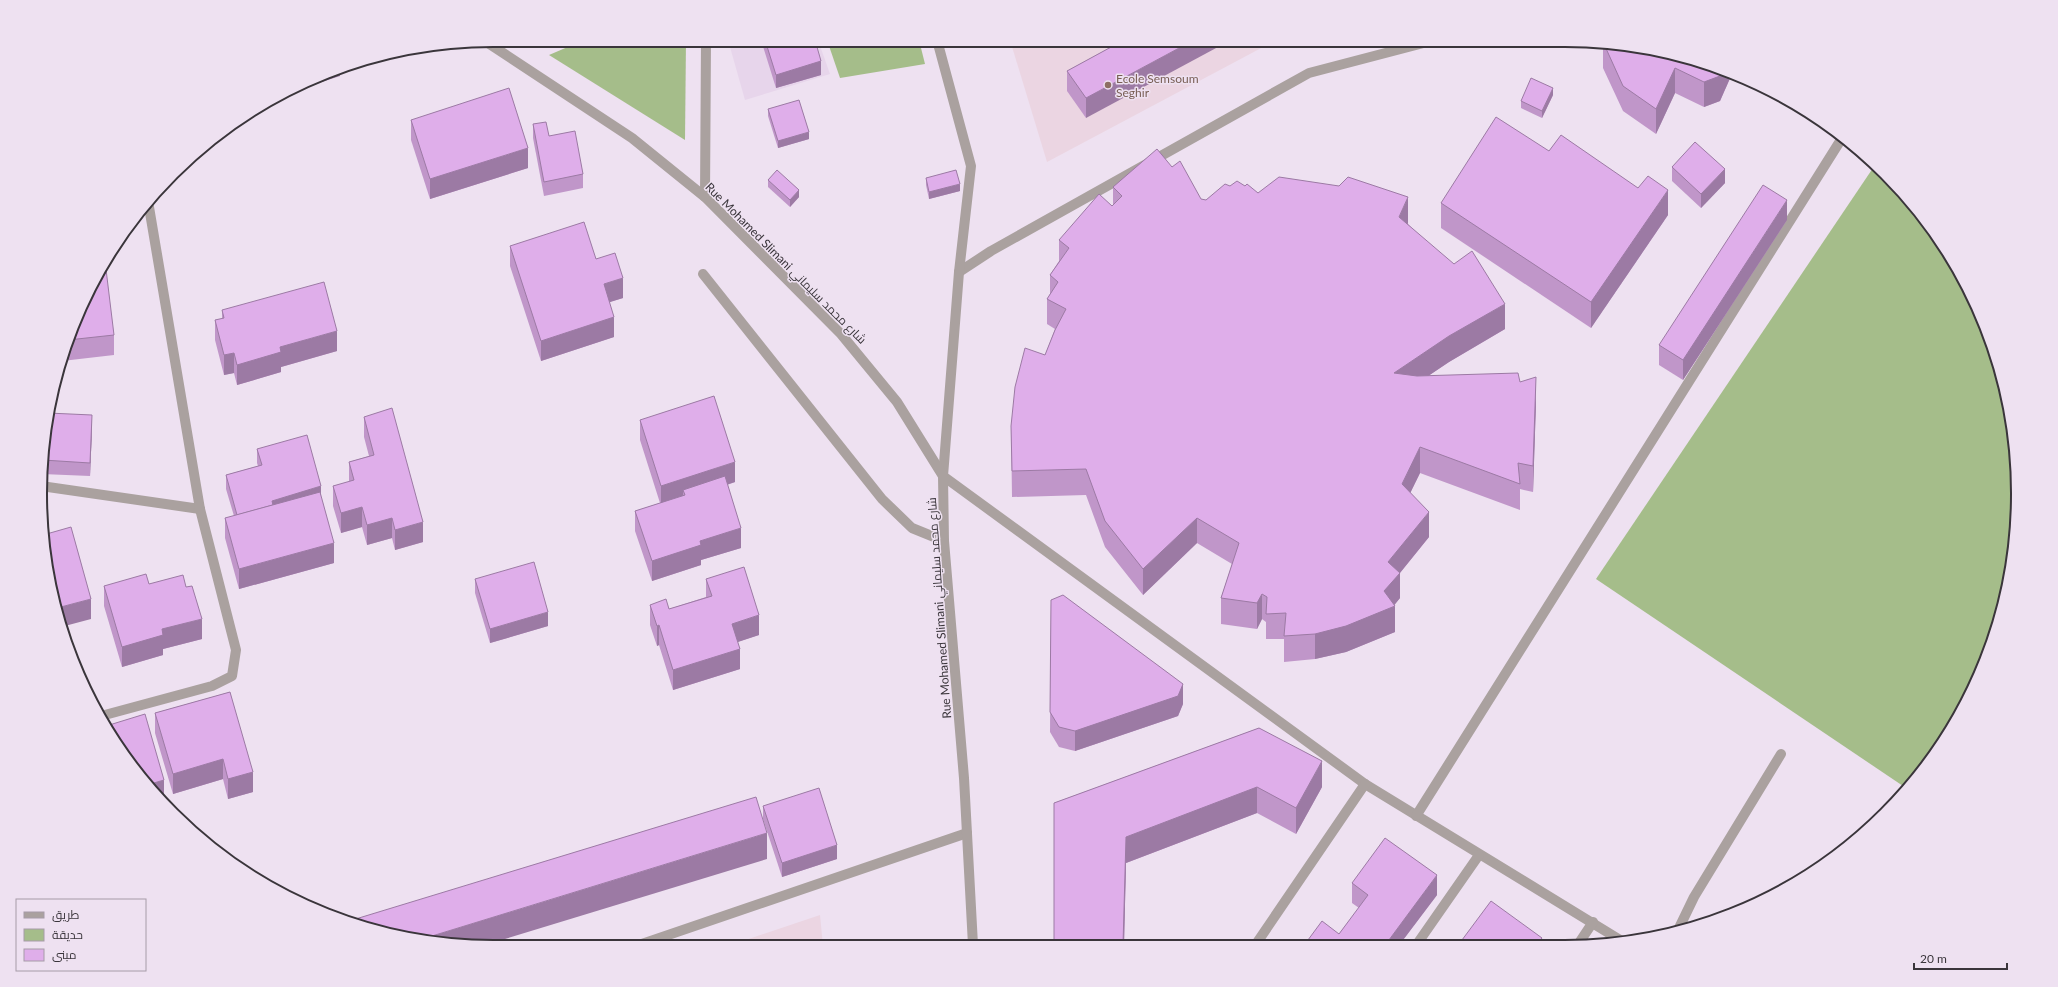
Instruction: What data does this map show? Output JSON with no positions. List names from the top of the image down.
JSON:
{
  "streets": {
    "street": ["Rue Mohamed Slimani شارع محمد سليماني"]
  },
  "places": ["Ecole Semsoum Seghir"],
  "legend": ["طريق", "حديقة", "مبنى"],
  "scale_bar": "20 m"
}
